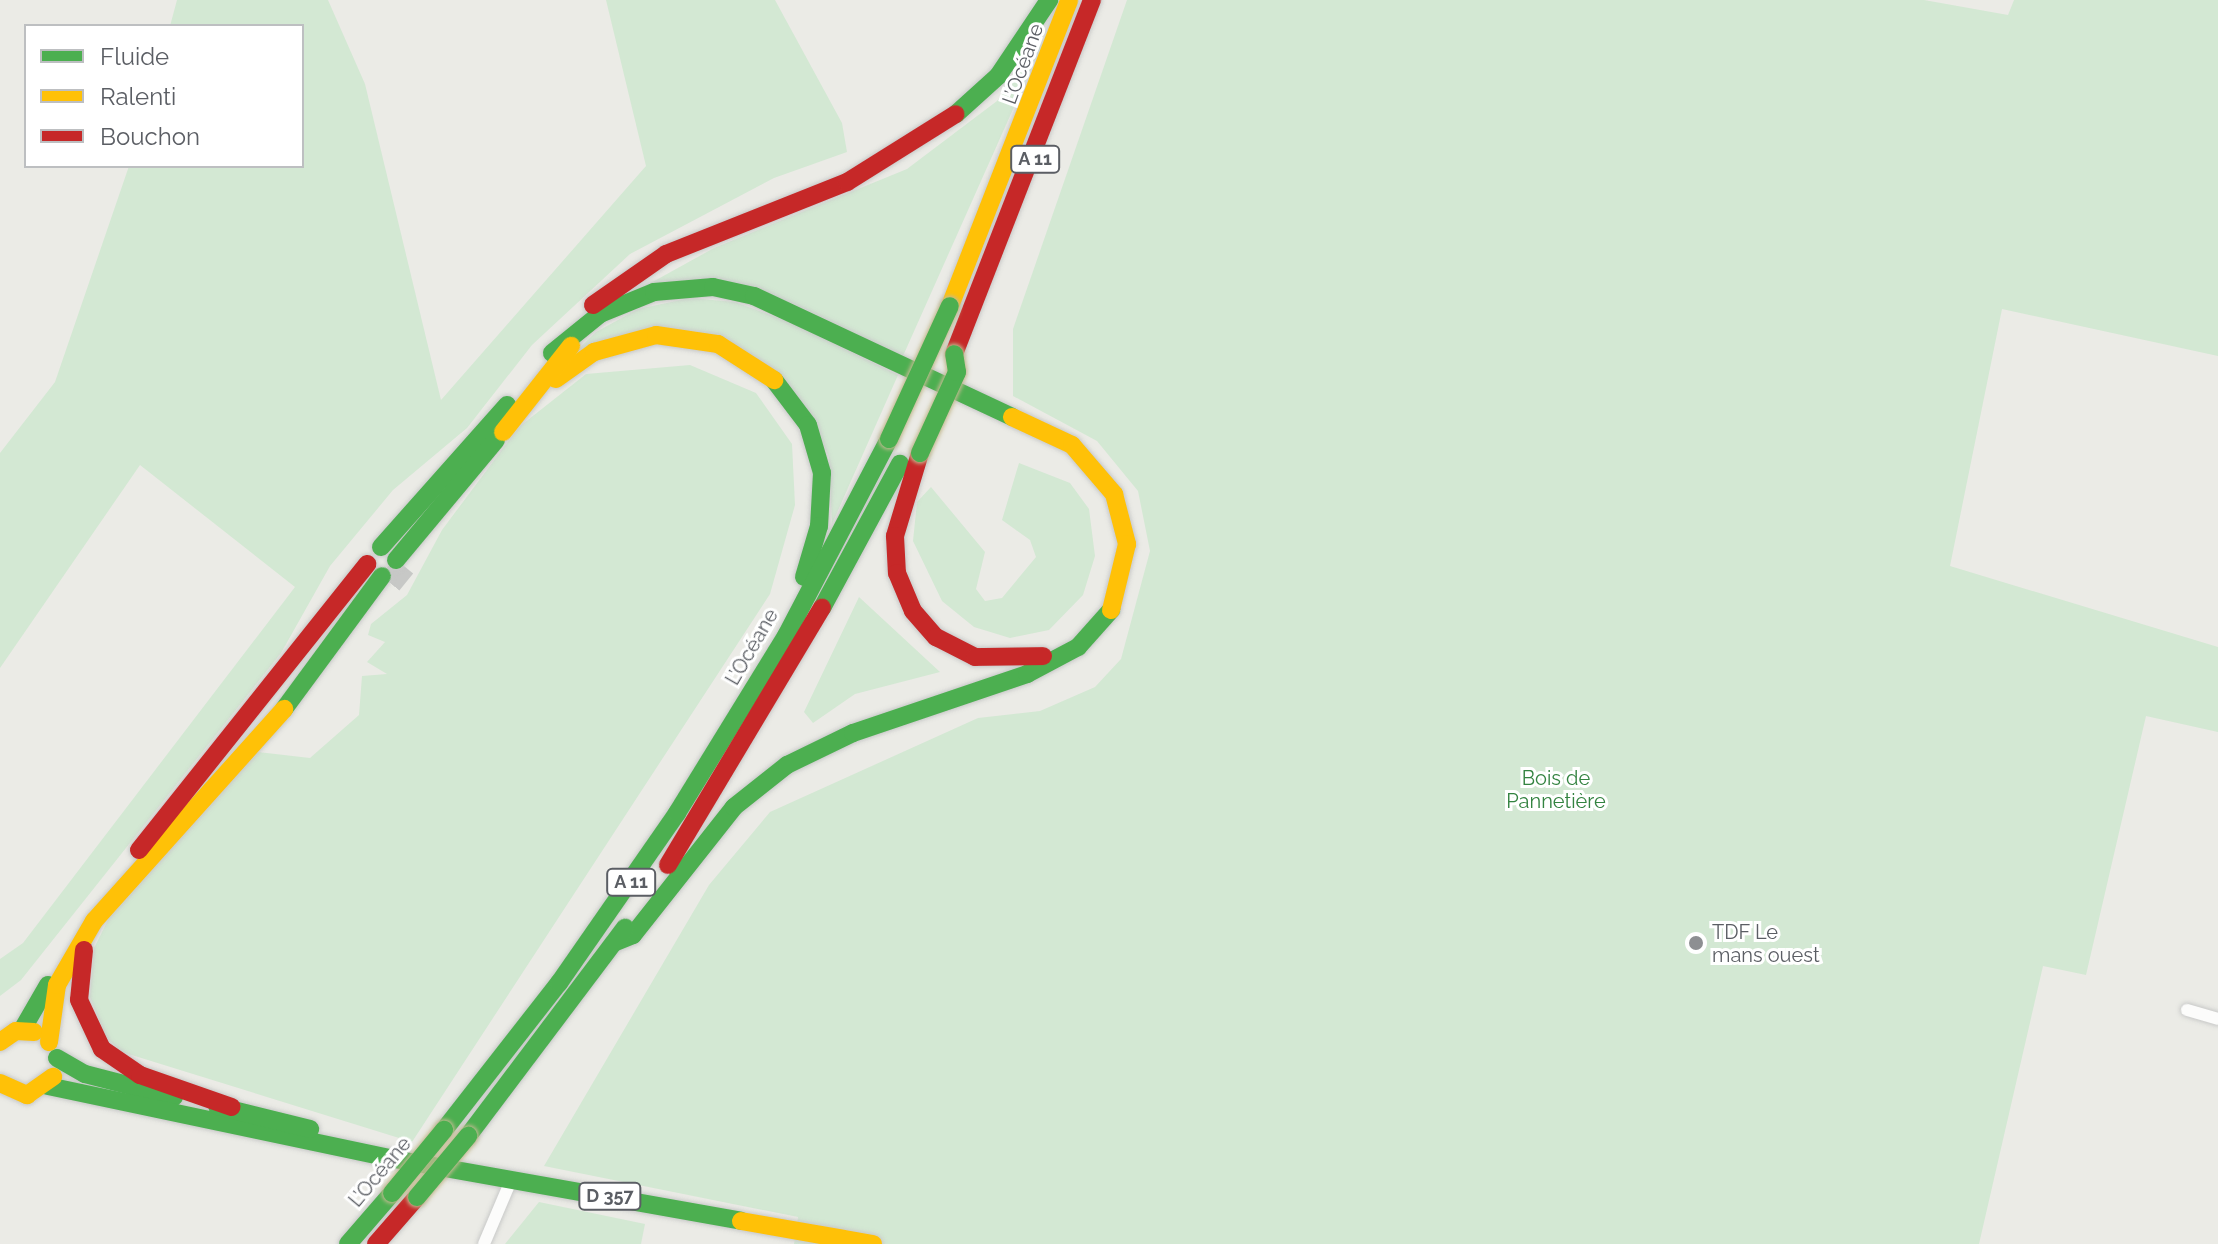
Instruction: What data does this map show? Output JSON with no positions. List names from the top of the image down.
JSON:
{
  "streets": {
    "main road": ["L’Océane", "A 11", "D 357"]
  },
  "parks": ["Bois de Pannetière"],
  "places": ["TDF Le mans ouest"],
  "legend": ["Fluide", "Ralenti", "Bouchon"]
}
